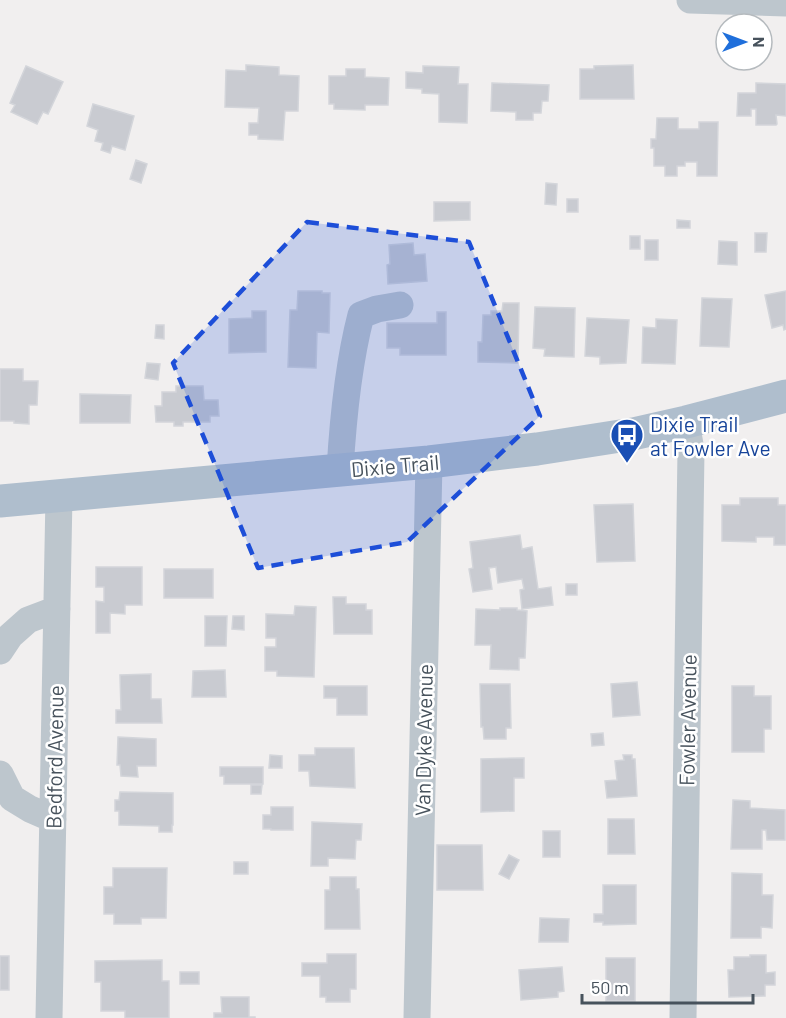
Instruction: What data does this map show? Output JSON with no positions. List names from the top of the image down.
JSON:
{
  "streets": {
    "main road": ["Dixie Trail"],
    "street": ["Fowler Avenue", "Van Dyke Avenue", "Bedford Avenue"]
  },
  "crossings": [
    ["Dixie Trail", "Fowler Avenue"],
    ["Dixie Trail", "Van Dyke Avenue"],
    ["Dixie Trail", "Bedford Avenue"]
  ],
  "places": {
    "bus stop": ["Dixie Trail at Fowler Ave"]
  },
  "scale_bar": "50 m",
  "north": "right"
}
